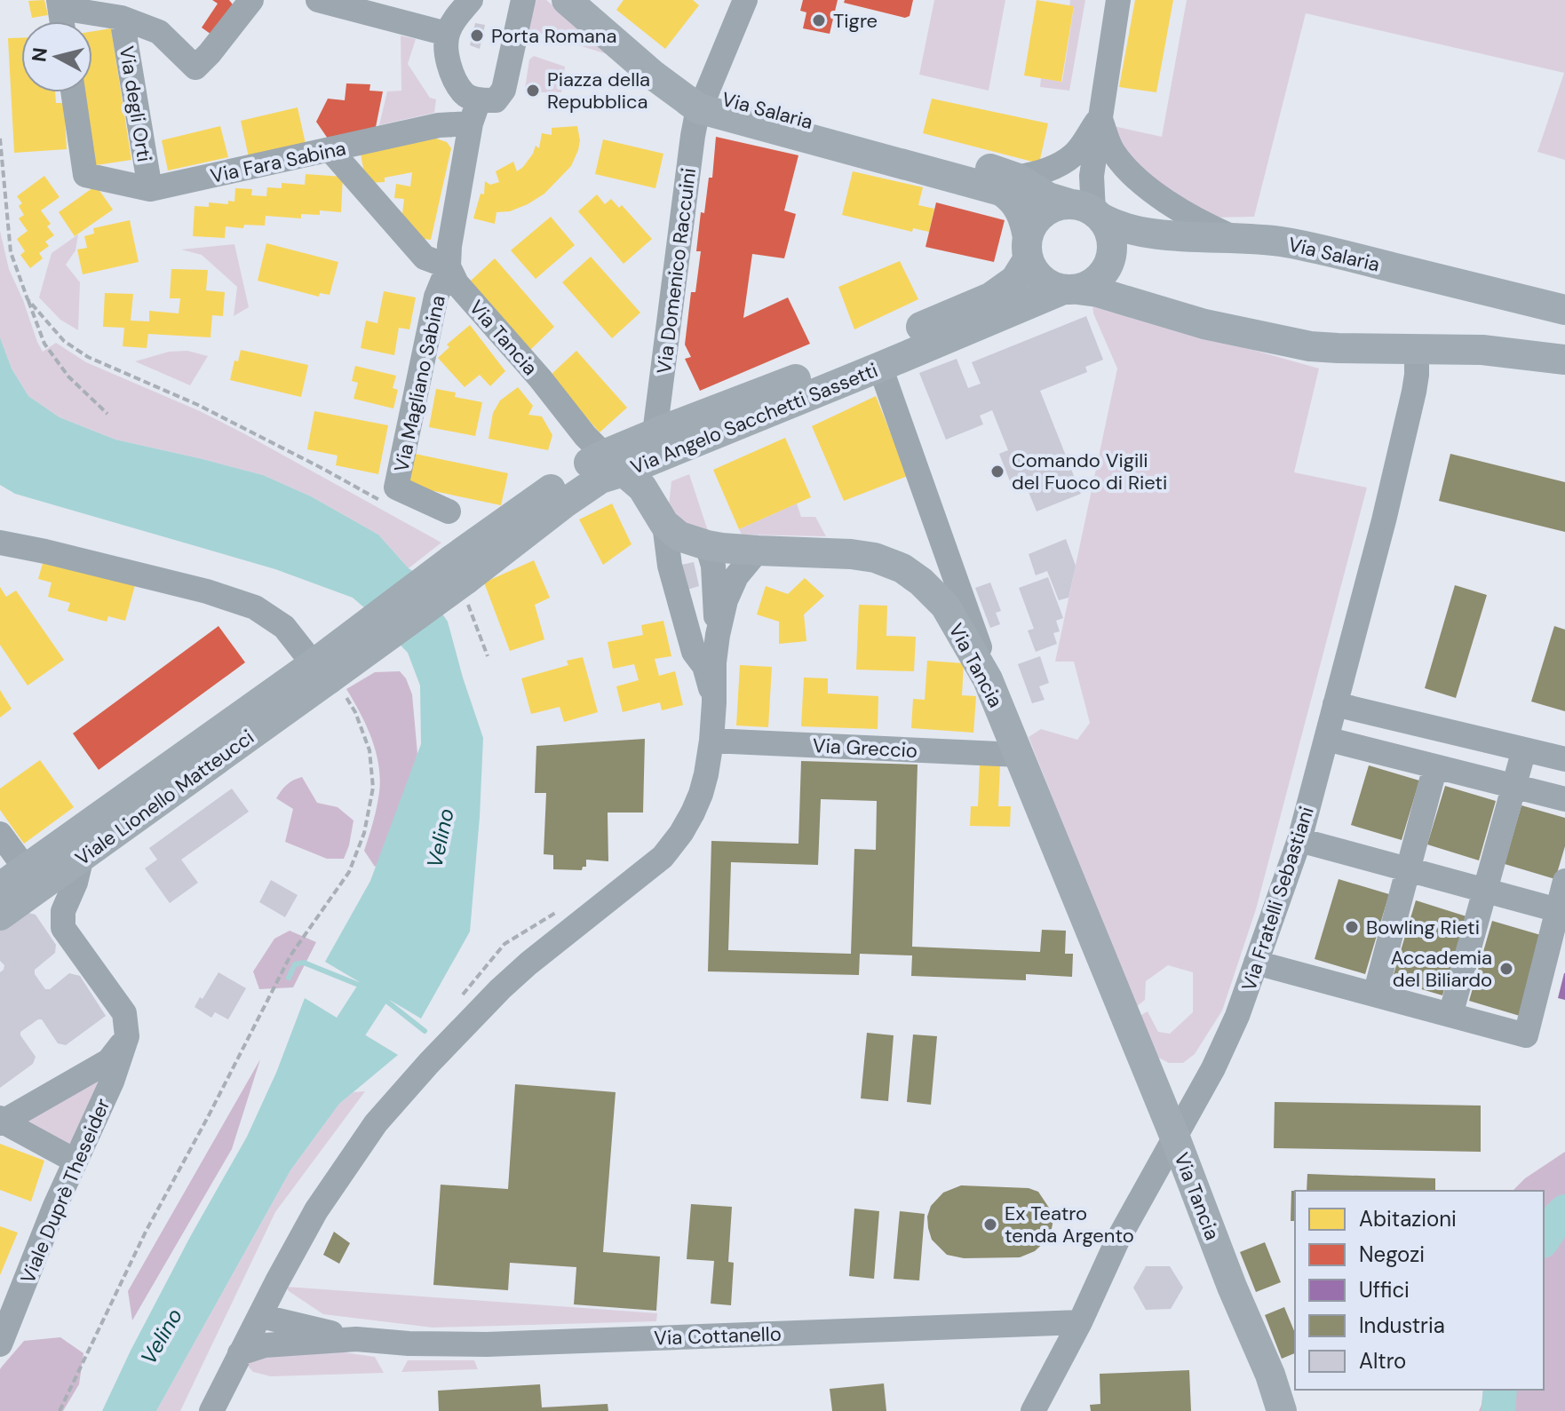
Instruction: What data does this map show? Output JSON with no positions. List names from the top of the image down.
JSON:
{
  "streets": {
    "main road": [
      "Via Salaria",
      "Via Tancia",
      "Via Angelo Sacchetti Sassetti",
      "Viale Lionello Matteucci"
    ],
    "street": [
      "Via degli Orti",
      "Via Fara Sabina",
      "Via Domenico Raccuini",
      "Via Magliano Sabina",
      "Via Greccio",
      "Via Fratelli Sebastiani",
      "Viale Duprè Theseider",
      "Via Cottanello"
    ]
  },
  "crossings": [
    ["Via degli Orti", "Via Fara Sabina"],
    ["Via Salaria", "Via Domenico Raccuini"],
    ["Via Salaria", "Via Angelo Sacchetti Sassetti"],
    ["Via Domenico Raccuini", "Via Angelo Sacchetti Sassetti"],
    ["Via Tancia", "Via Magliano Sabina"],
    ["Via Tancia", "Via Angelo Sacchetti Sassetti"],
    ["Via Tancia", "Via Greccio"],
    ["Via Tancia", "Via Fratelli Sebastiani"],
    ["Via Angelo Sacchetti Sassetti", "Viale Lionello Matteucci"],
    ["Via Fratelli Sebastiani", "Via Cottanello"]
  ],
  "water": ["Velino"],
  "places": [
    "Tigre",
    "Porta Romana",
    "Piazza della Repubblica",
    "Comando Vigili del Fuoco di Rieti",
    "Bowling Rieti",
    "Accademia del Biliardo",
    "Ex Teatro tenda Argento"
  ],
  "legend": [
    "Abitazioni",
    "Negozi",
    "Uffici",
    "Industria",
    "Altro"
  ],
  "north": "left"
}
